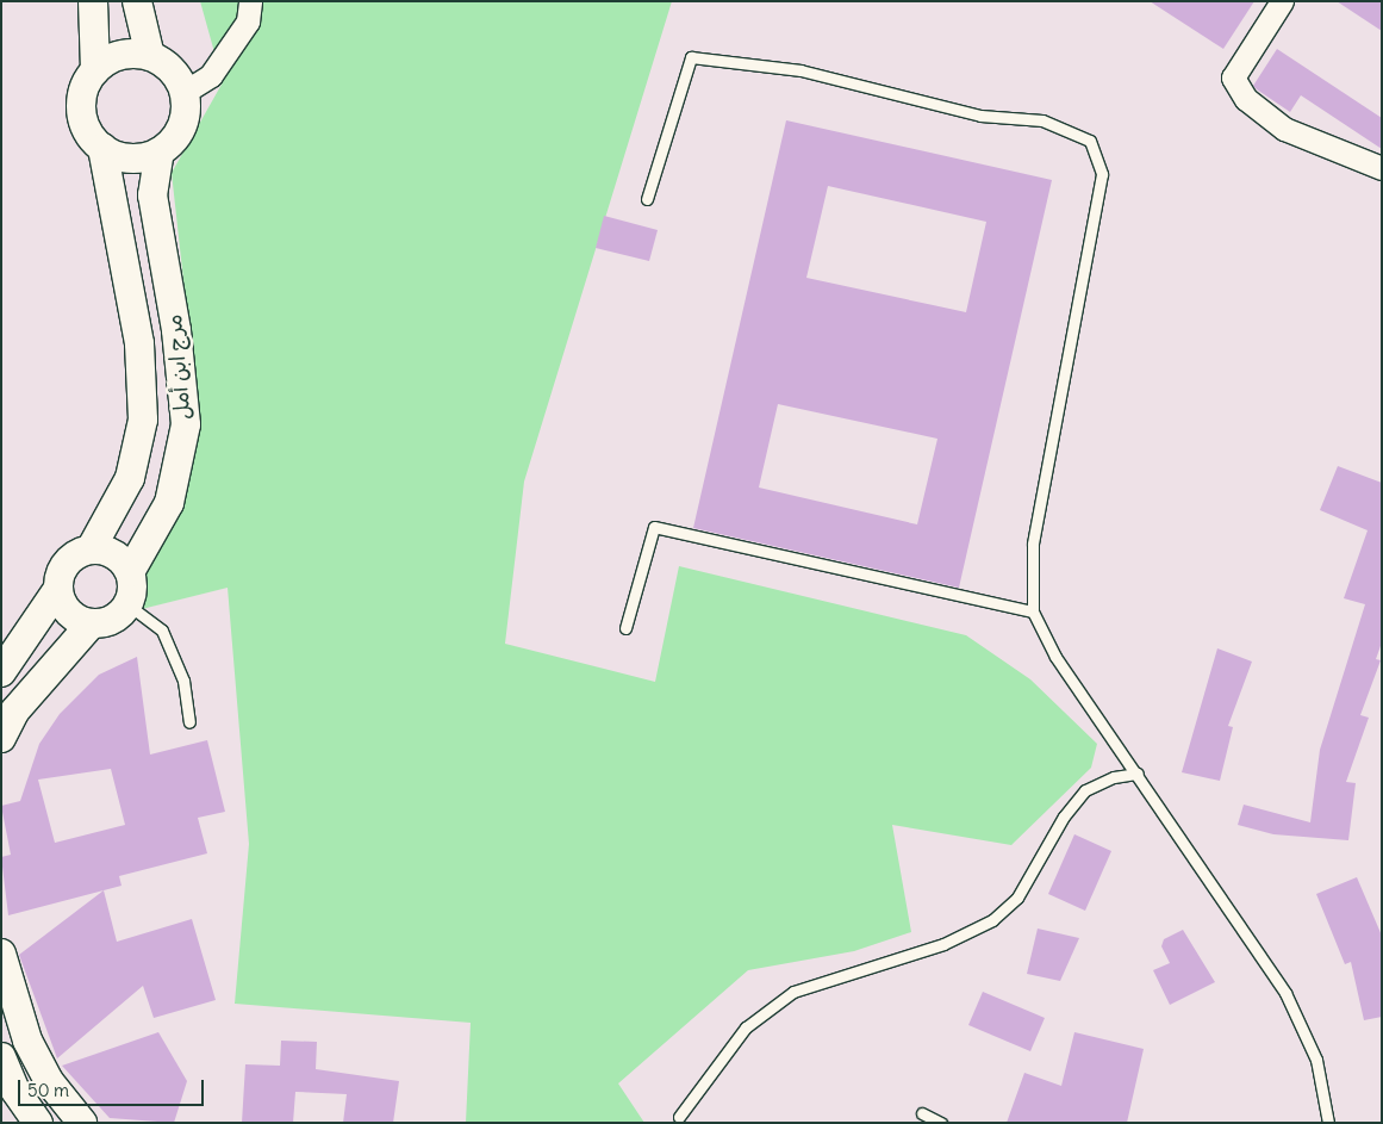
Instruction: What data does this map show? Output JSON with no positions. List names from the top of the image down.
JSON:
{
  "streets": {
    "street": ["مرج ابن أمل"]
  },
  "scale_bar": "50 m"
}
